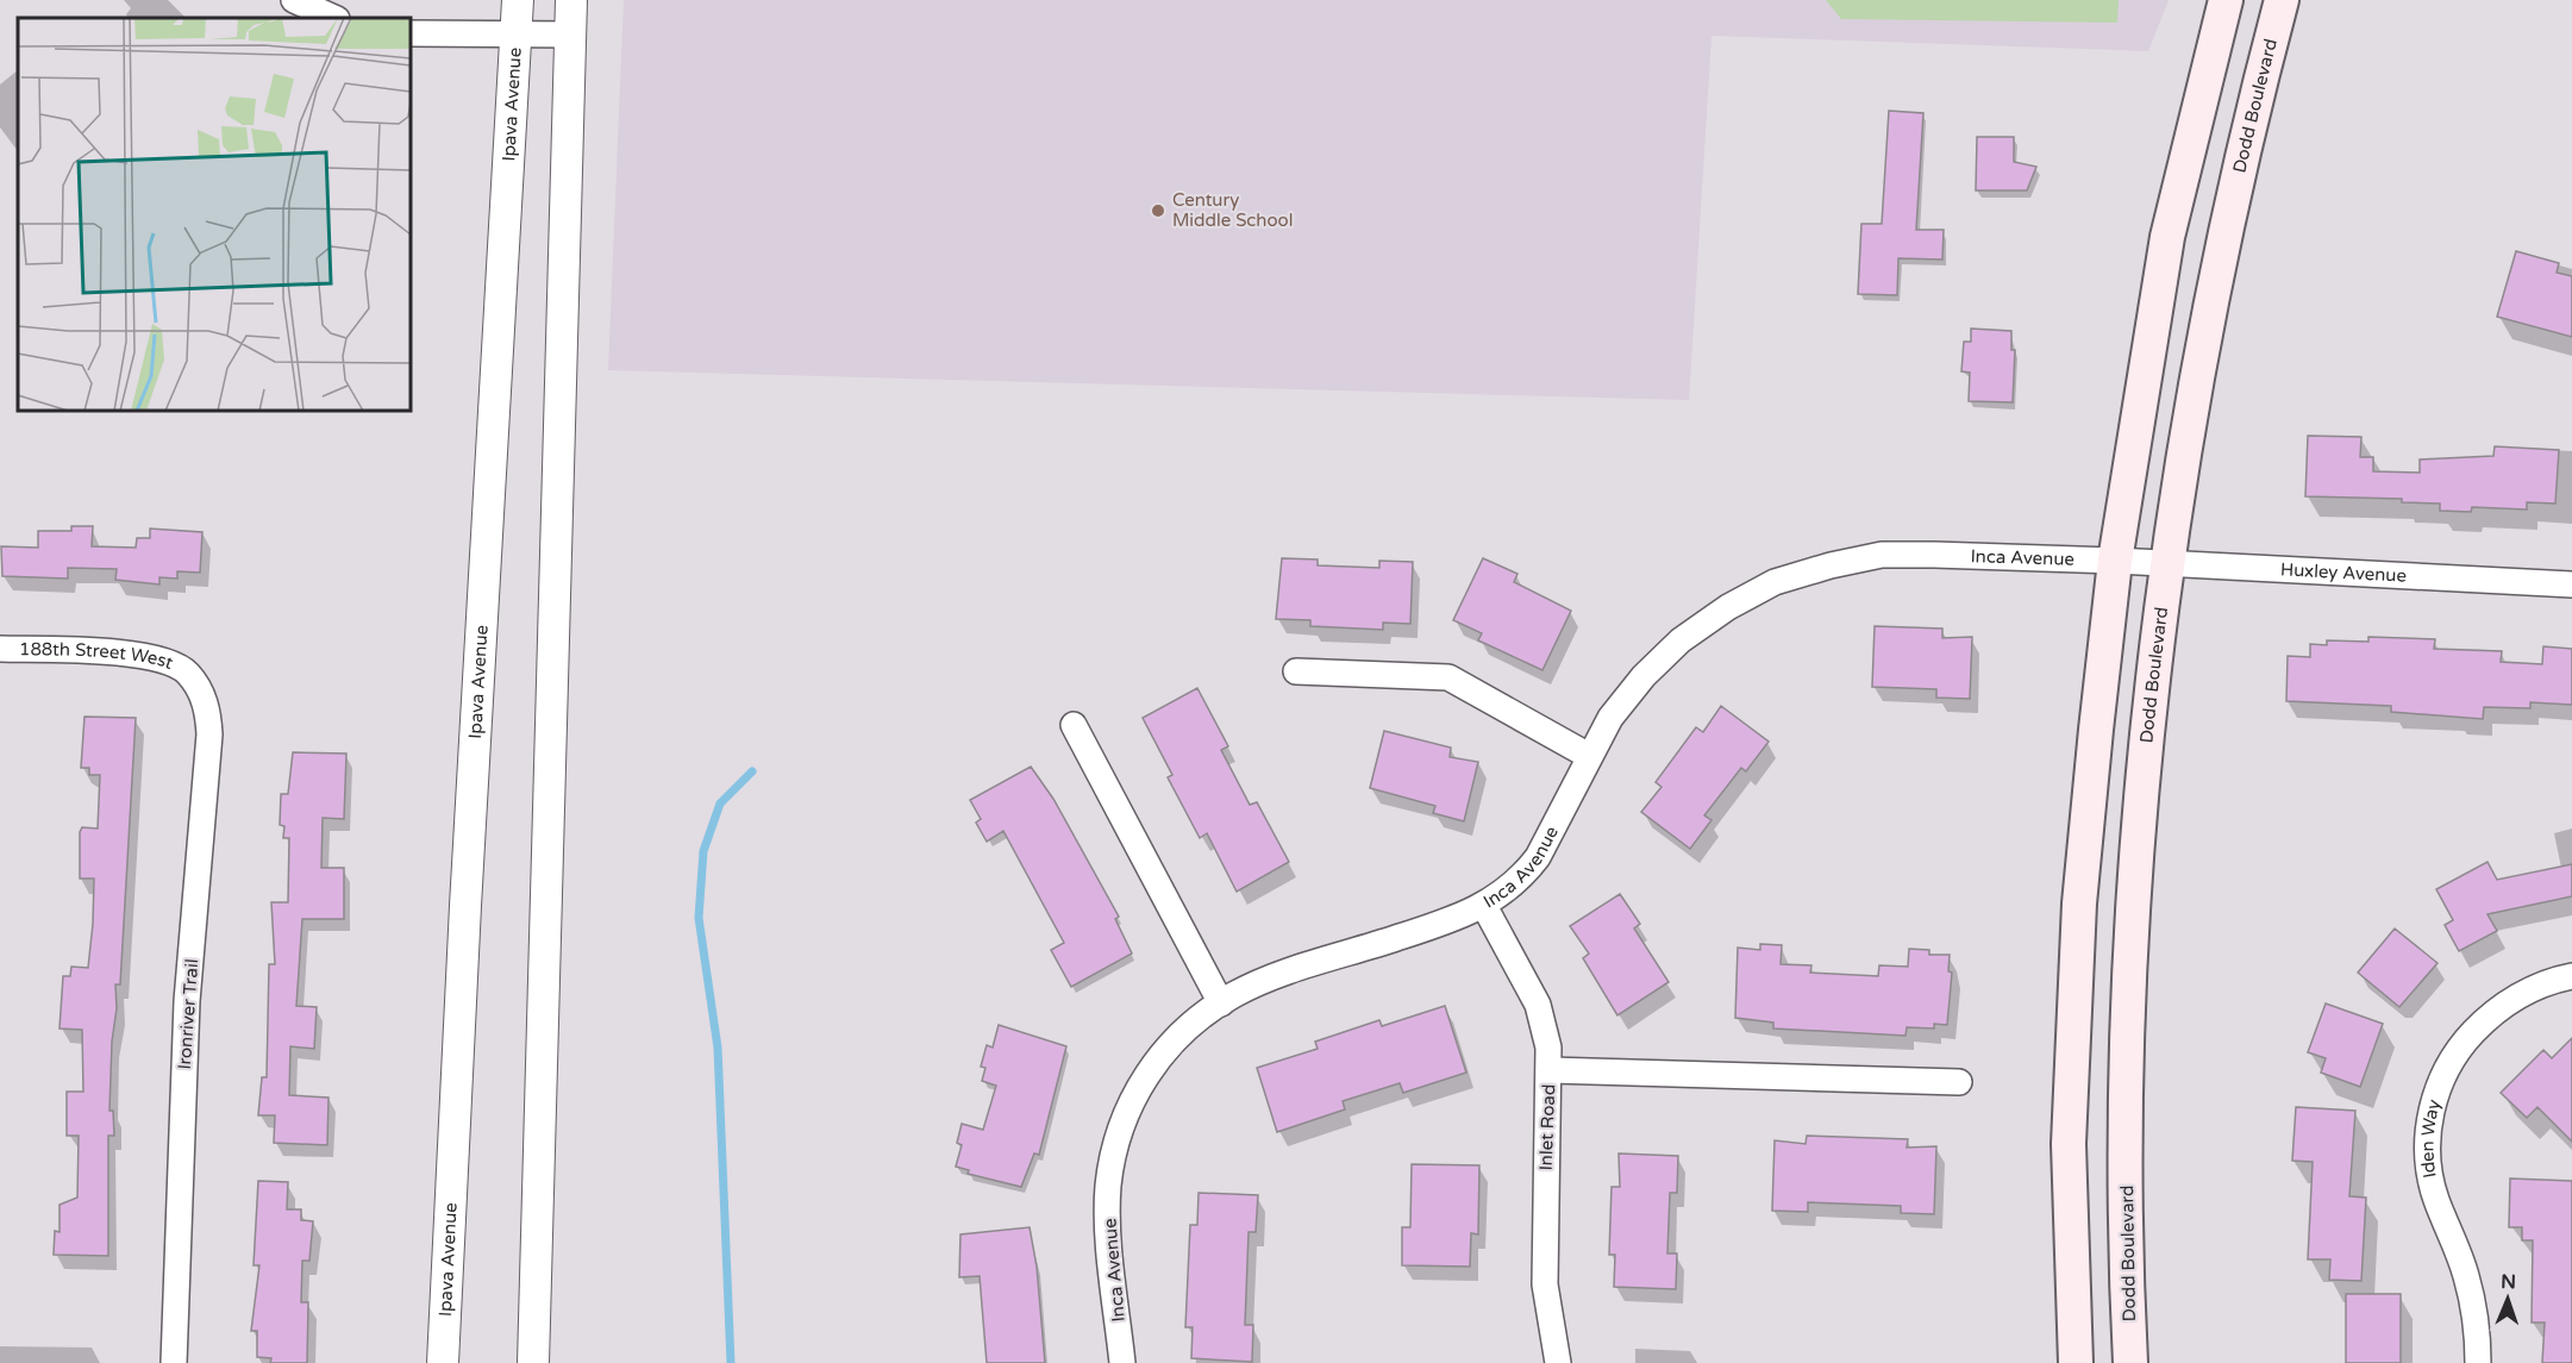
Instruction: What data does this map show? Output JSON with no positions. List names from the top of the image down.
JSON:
{
  "streets": {
    "main road": ["Dodd Boulevard"],
    "street": [
      "Ipava Avenue",
      "Inca Avenue",
      "Huxley Avenue",
      "188th Street West",
      "Ironriver Trail",
      "Inlet Road",
      "Iden Way"
    ]
  },
  "crossings": [
    ["Dodd Boulevard", "Huxley Avenue"],
    ["Inca Avenue", "Huxley Avenue"],
    ["Inca Avenue", "Inlet Road"],
    ["188th Street West", "Ironriver Trail"]
  ],
  "places": ["Century Middle School"],
  "north": "top"
}
